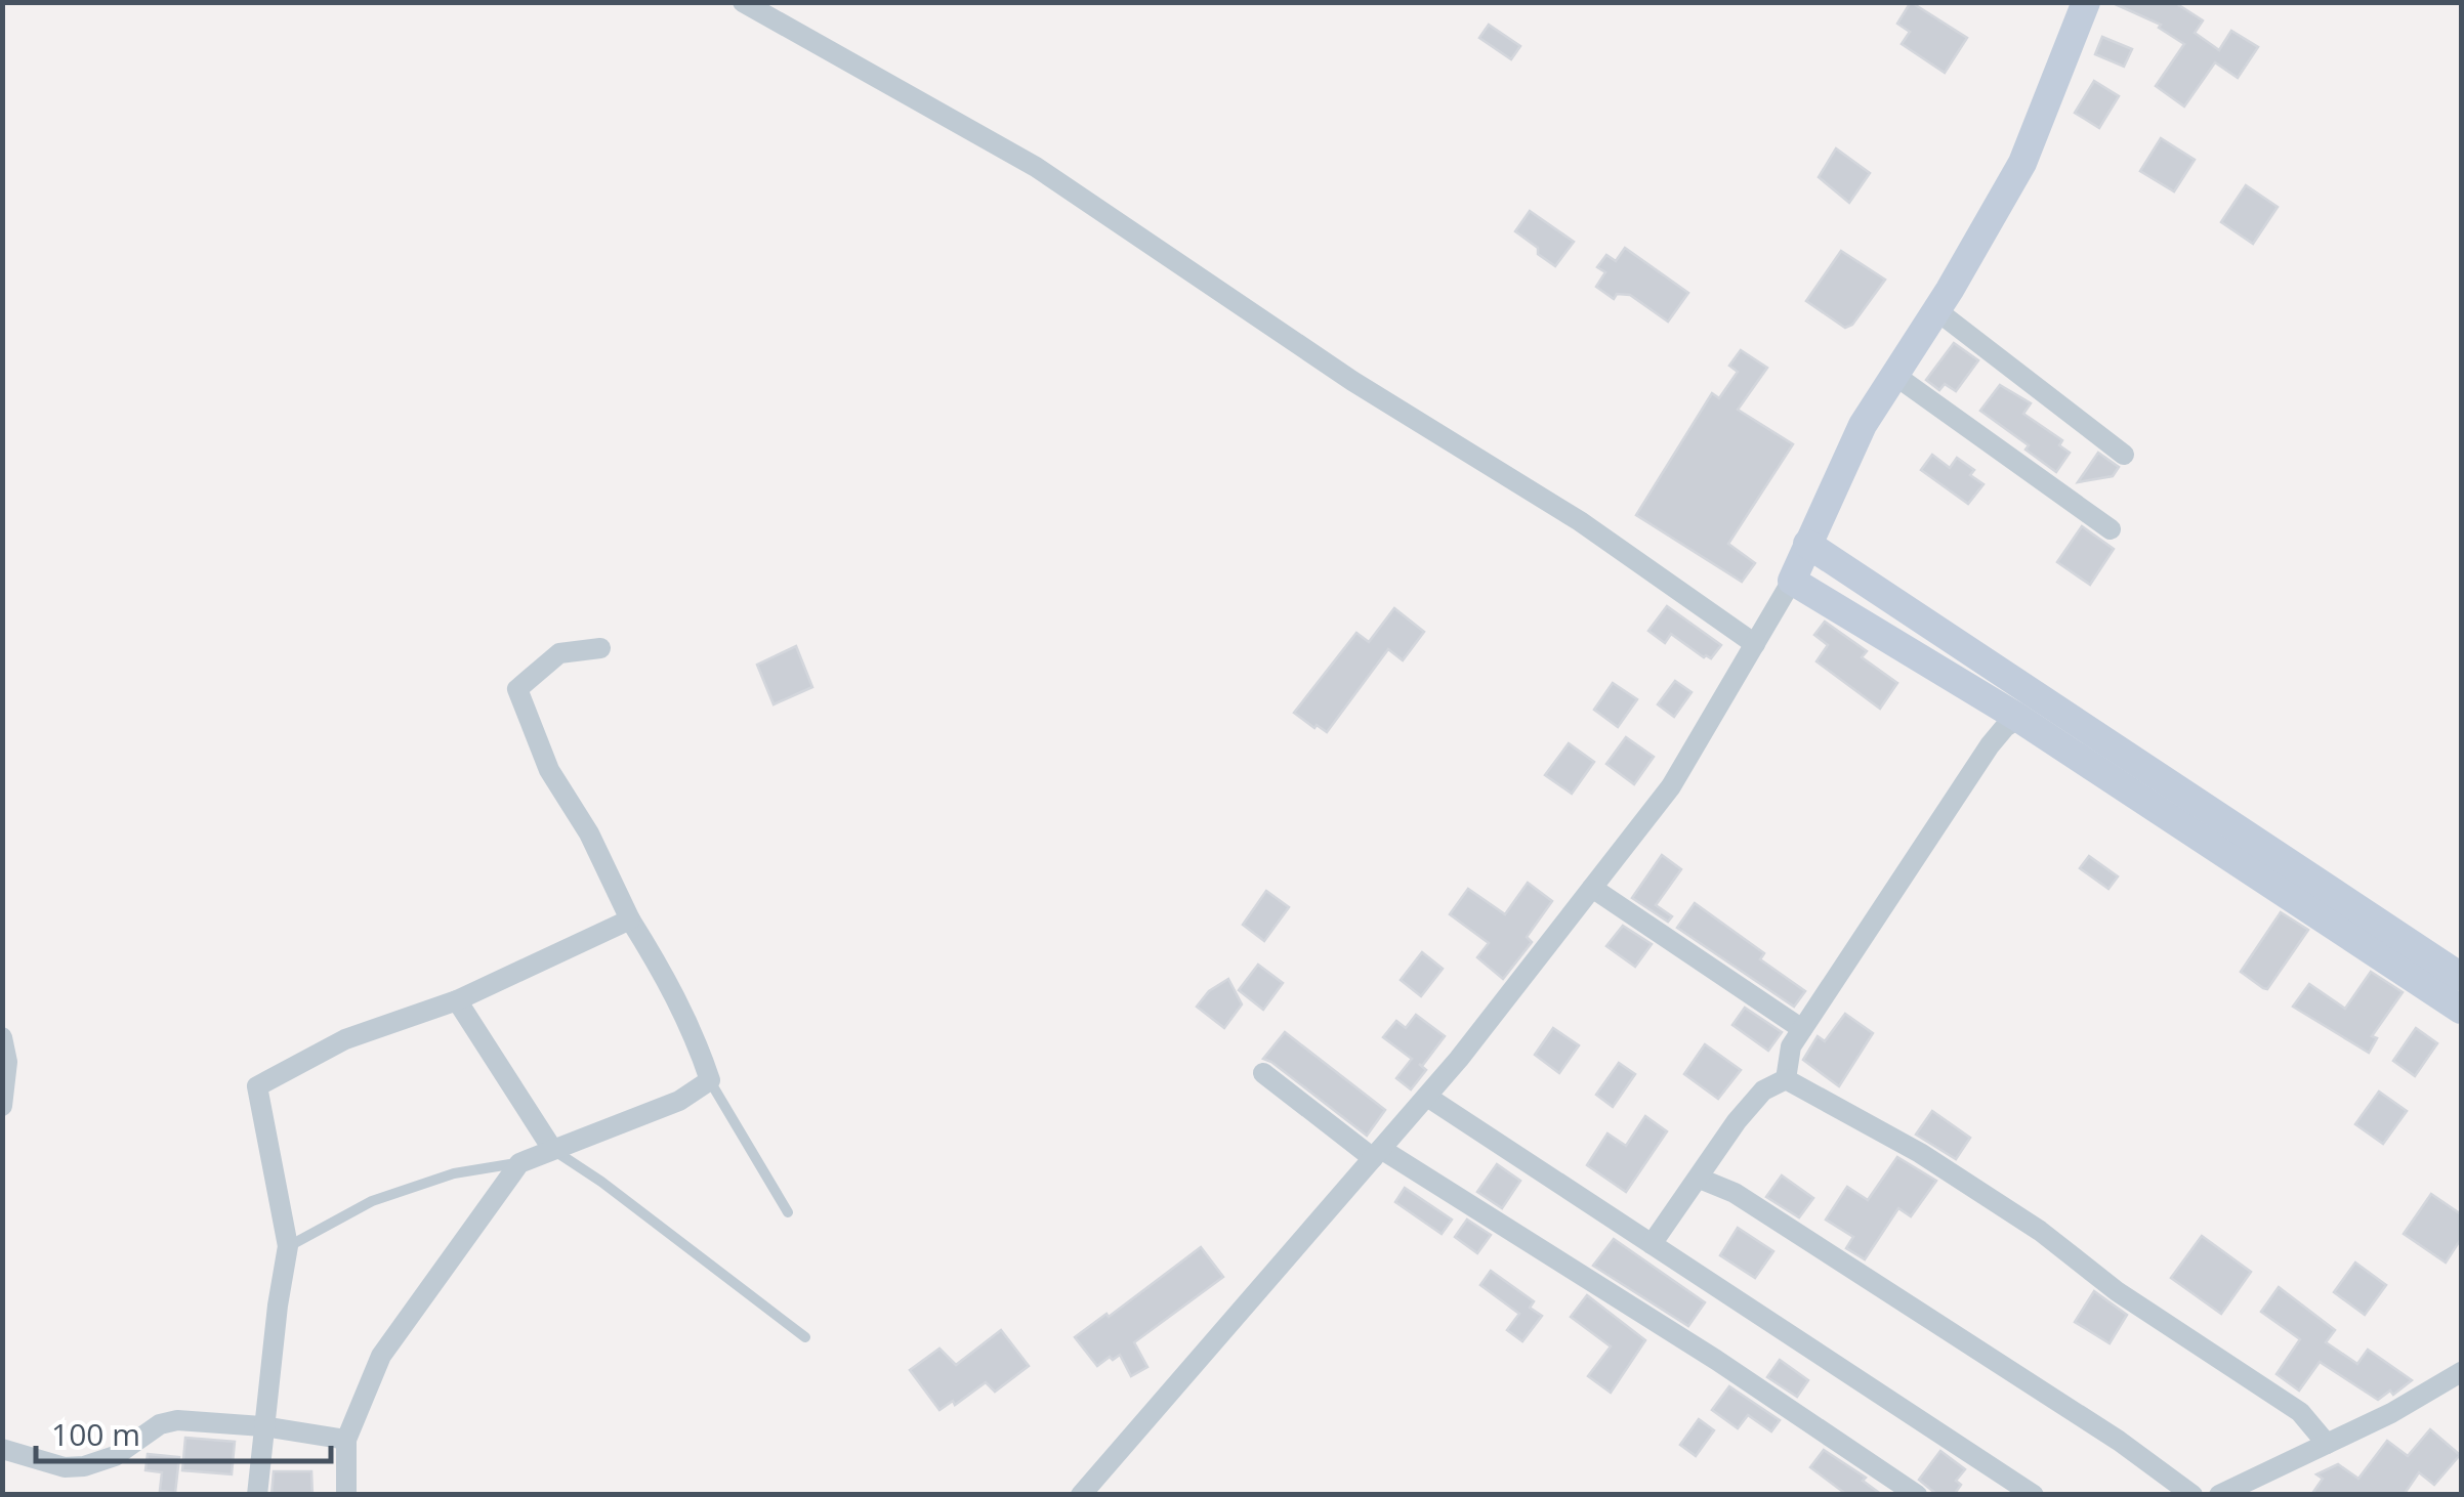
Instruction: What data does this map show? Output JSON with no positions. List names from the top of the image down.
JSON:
{
  "scale_bar": "100 m"
}
